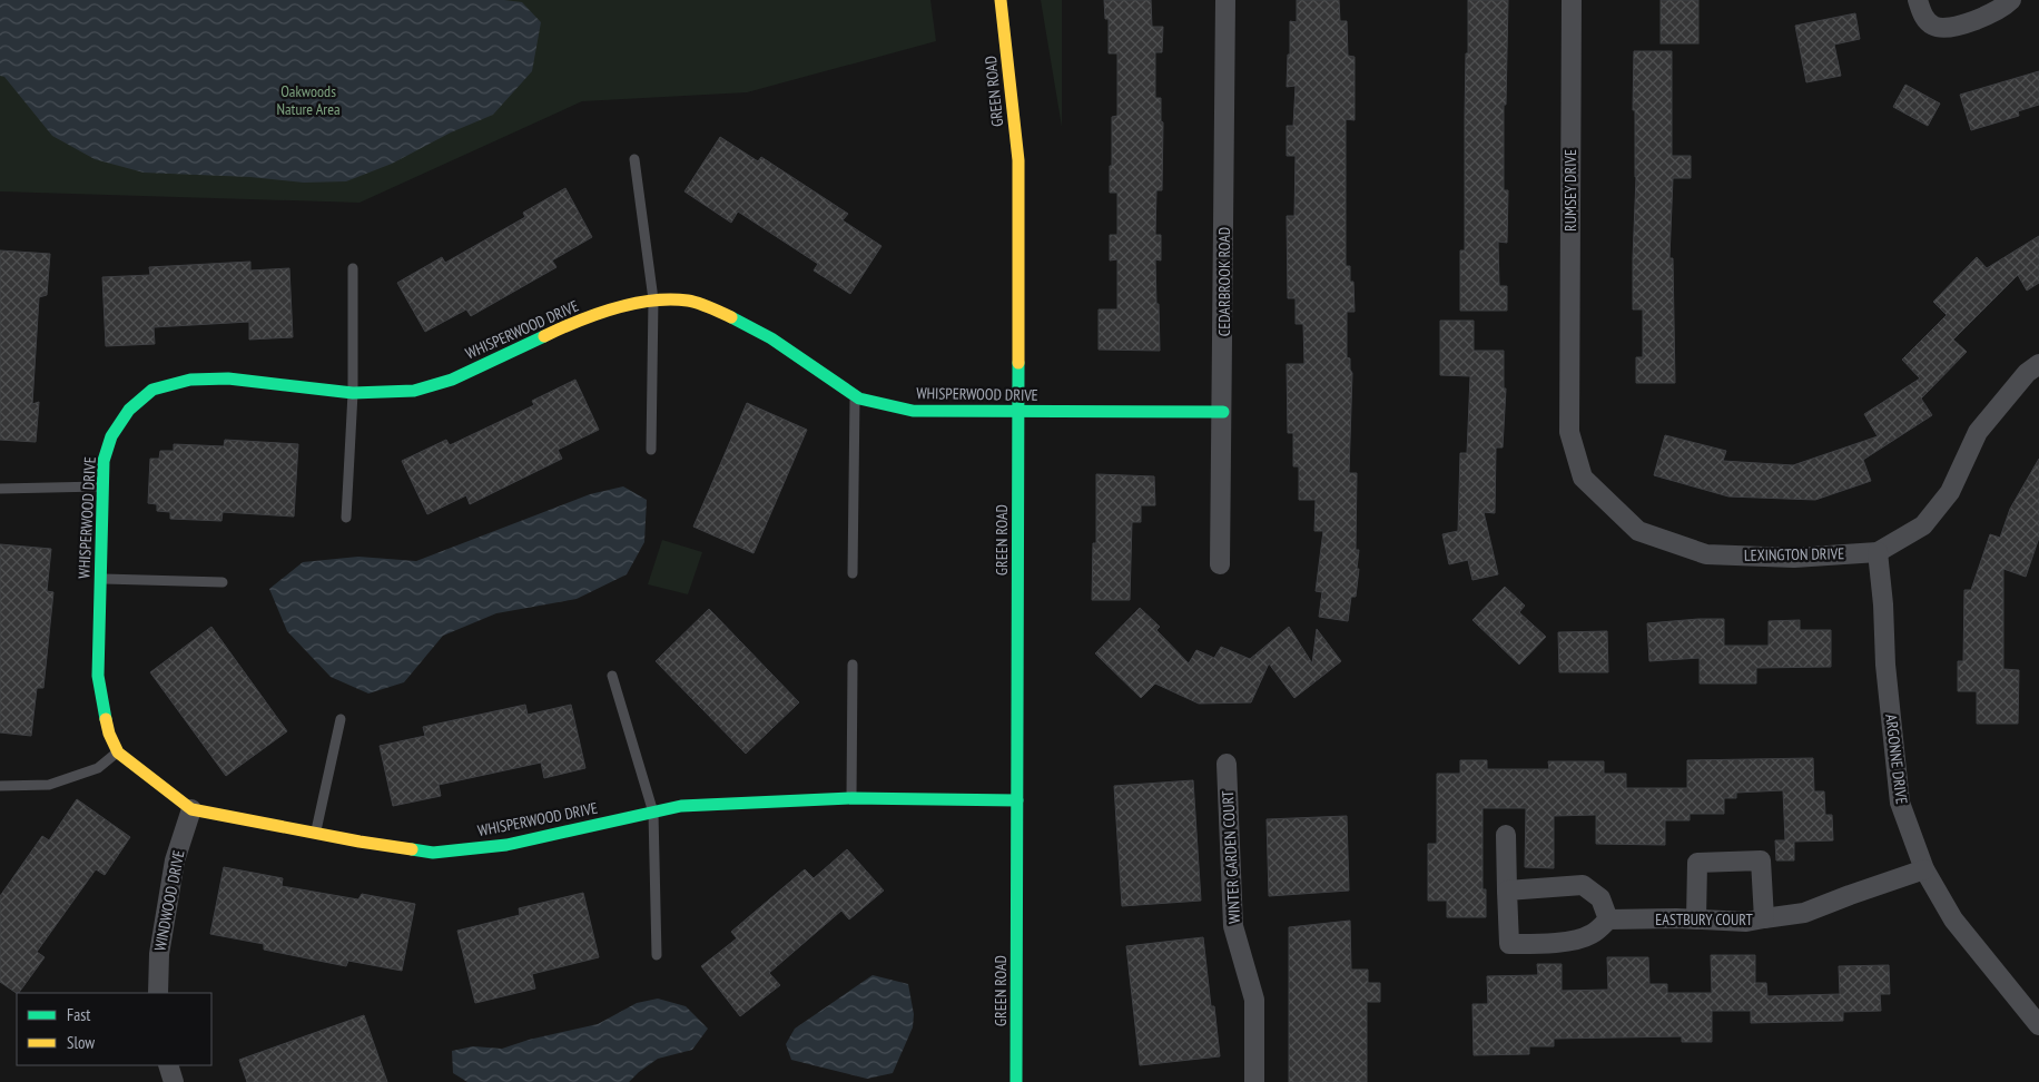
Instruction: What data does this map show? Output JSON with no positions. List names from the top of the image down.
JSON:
{
  "streets": {
    "street": [
      "GREEN ROAD",
      "RUMSEY DRIVE",
      "CEDARBROOK ROAD",
      "WHISPERWOOD DRIVE",
      "LEXINGTON DRIVE",
      "ARGONNE DRIVE",
      "WINTER GARDEN COURT",
      "WINDWOOD DRIVE",
      "EASTBURY COURT"
    ]
  },
  "crossings": [
    ["GREEN ROAD", "WHISPERWOOD DRIVE"],
    ["RUMSEY DRIVE", "LEXINGTON DRIVE"],
    ["CEDARBROOK ROAD", "WHISPERWOOD DRIVE"],
    ["WHISPERWOOD DRIVE", "WINDWOOD DRIVE"],
    ["LEXINGTON DRIVE", "ARGONNE DRIVE"],
    ["ARGONNE DRIVE", "EASTBURY COURT"]
  ],
  "parks": ["Oakwoods Nature Area"],
  "legend": ["Fast", "Slow"]
}
